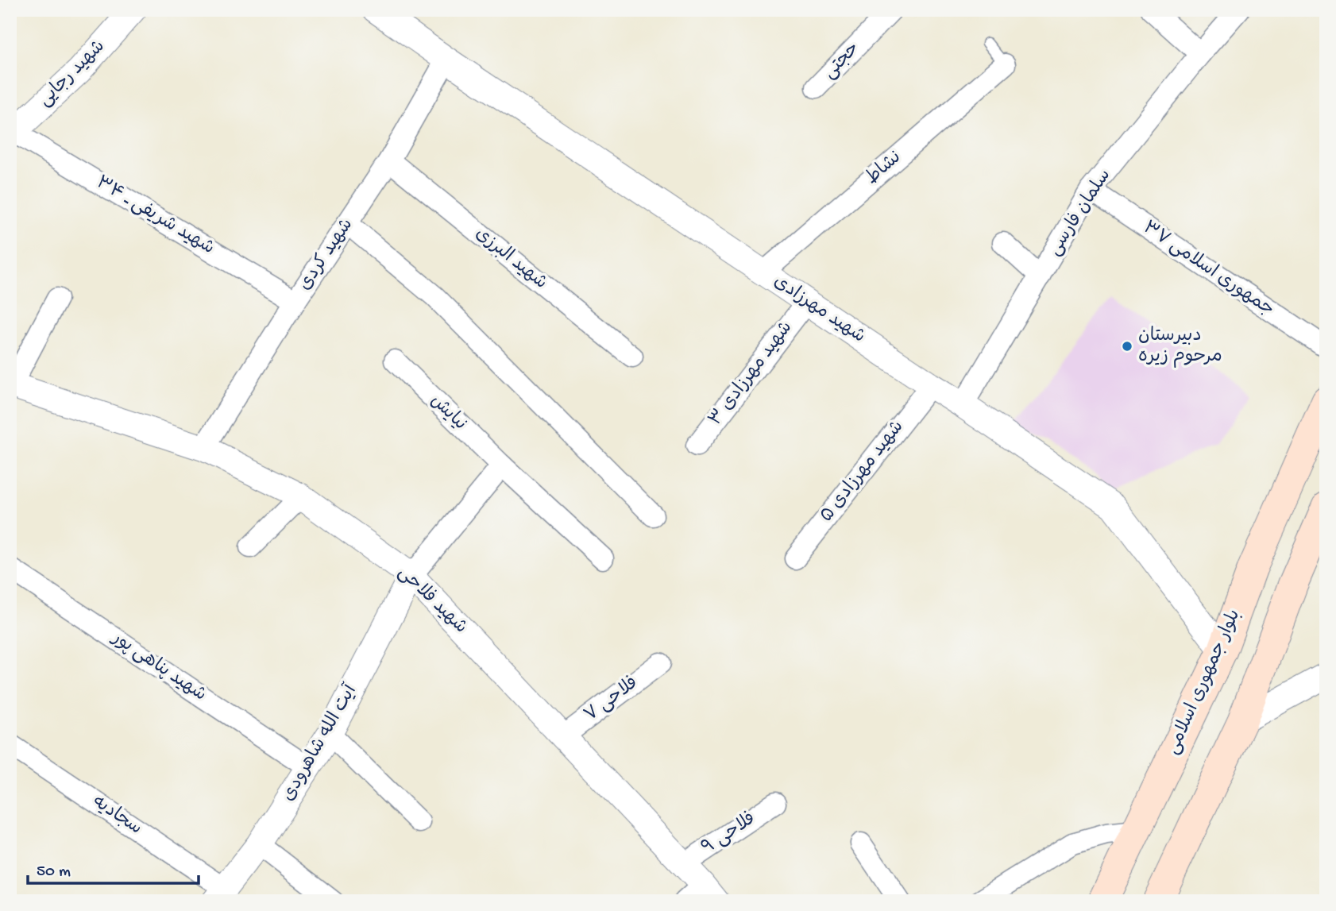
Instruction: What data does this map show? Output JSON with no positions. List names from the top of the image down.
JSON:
{
  "streets": {
    "main road": ["بلوار جمهوری اسلامی"],
    "street": [
      "حجتی",
      "شهید رجایی",
      "نشاط",
      "سلمان فارسی",
      "شهید شریفی ـ ۳۴",
      "شهید کردی",
      "شهید البرزی",
      "جمهوری اسلامی ۳۷",
      "شهید مهرزادی",
      "شهید مهرزادی ۳",
      "نیایش",
      "شهید مهرزادی ۵",
      "شهید فلاحی",
      "شهید پناهی پور",
      "فلاحی ۷",
      "آیت الله شاهرودی",
      "سجادیه",
      "فلاحی ۹"
    ]
  },
  "crossings": [
    ["شهید رجایی", "شهید شریفی ـ ۳۴"],
    ["نشاط", "شهید مهرزادی"],
    ["سلمان فارسی", "جمهوری اسلامی ۳۷"],
    ["سلمان فارسی", "شهید مهرزادی"],
    ["شهید شریفی ـ ۳۴", "شهید کردی"],
    ["شهید کردی", "شهید البرزی"],
    ["شهید کردی", "شهید مهرزادی"],
    ["شهید کردی", "شهید فلاحی"],
    ["شهید مهرزادی", "شهید مهرزادی ۳"],
    ["شهید مهرزادی", "شهید مهرزادی ۵"],
    ["شهید مهرزادی", "بلوار جمهوری اسلامی"],
    ["شهید فلاحی", "فلاحی ۷"],
    ["شهید فلاحی", "آیت الله شاهرودی"],
    ["شهید فلاحی", "فلاحی ۹"],
    ["شهید پناهی پور", "آیت الله شاهرودی"],
    ["آیت الله شاهرودی", "سجادیه"]
  ],
  "places": ["دبیرستان مرحوم زیره"],
  "scale_bar": "50 m"
}
